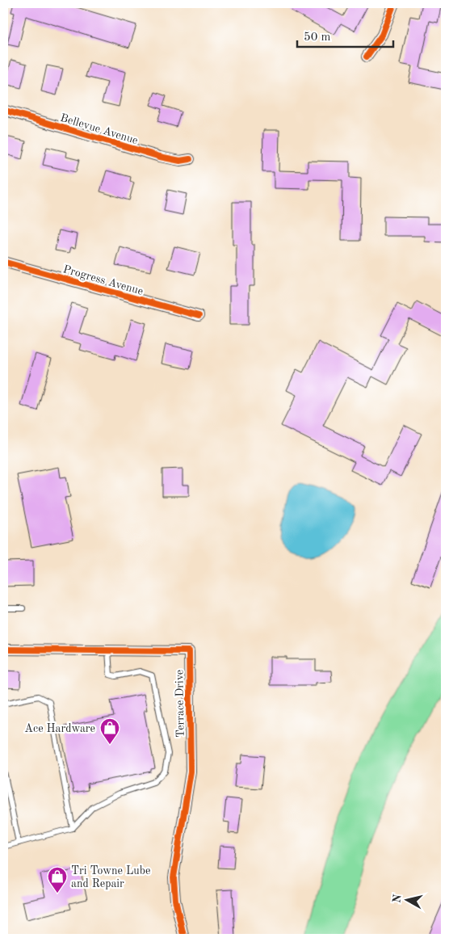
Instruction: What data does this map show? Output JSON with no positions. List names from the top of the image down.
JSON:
{
  "streets": {
    "street": ["Bellevue Avenue", "Progress Avenue", "Terrace Drive"]
  },
  "places": {
    "shop": ["Ace Hardware", "Tri Towne Lube and Repair"]
  },
  "scale_bar": "50 m",
  "north": "left"
}
